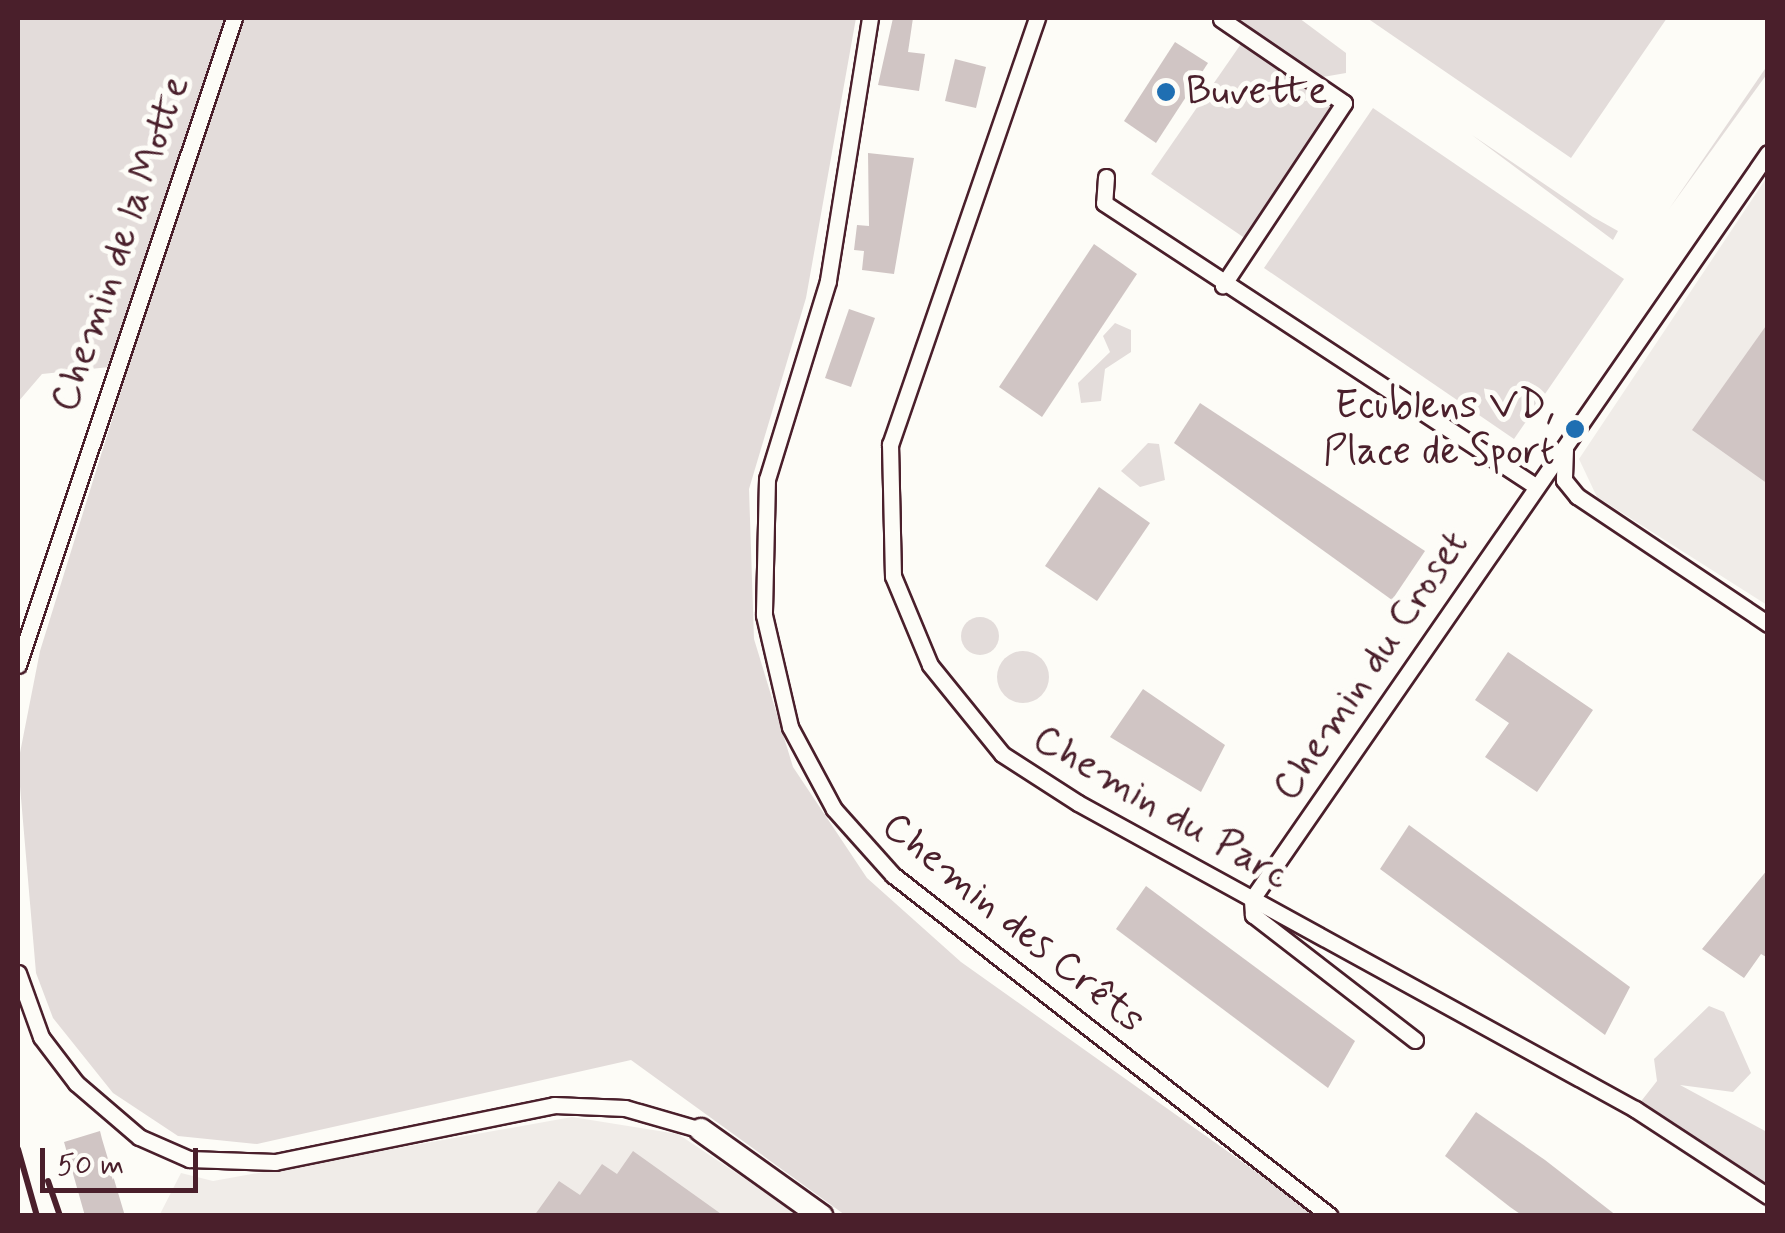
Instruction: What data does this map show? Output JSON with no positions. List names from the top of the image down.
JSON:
{
  "streets": {
    "street": [
      "Chemin de la Motte",
      "Chemin du Croset",
      "Chemin du Parc",
      "Chemin des Crêts"
    ]
  },
  "crossings": [
    ["Chemin du Croset", "Chemin du Parc"]
  ],
  "places": ["Buvette", "Ecublens VD, Place de Sport"],
  "scale_bar": "50 m"
}
